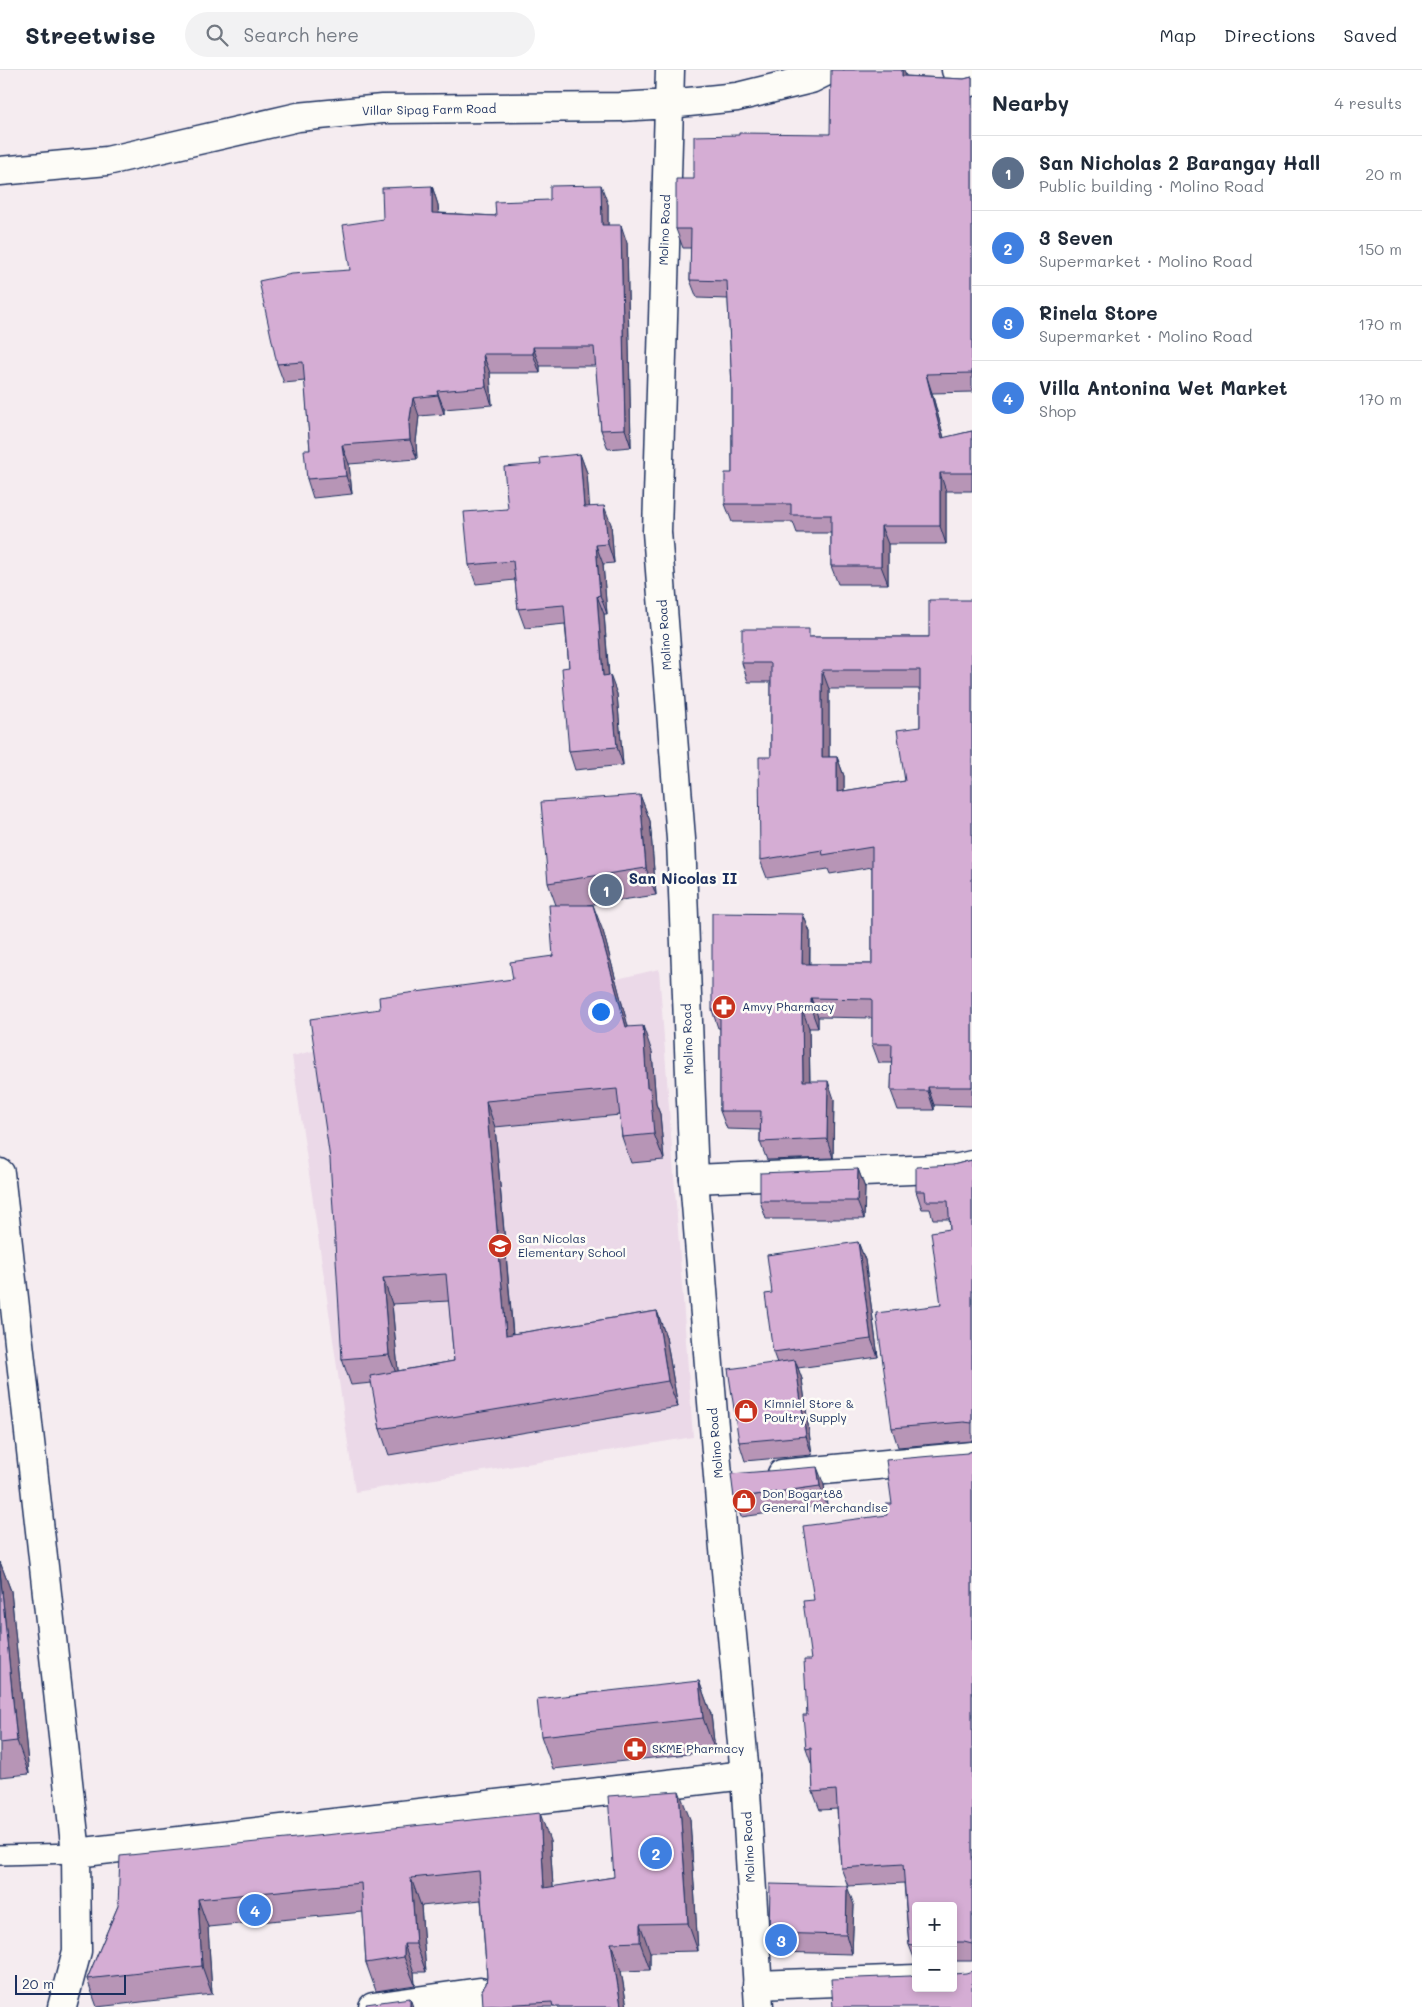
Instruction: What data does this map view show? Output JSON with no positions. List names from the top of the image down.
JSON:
{
  "streets": {
    "main road": ["Villar Sipag Farm Road", "Molino Road"]
  },
  "crossings": [
    ["Villar Sipag Farm Road", "Molino Road"]
  ],
  "districts": ["San Nicolas II"],
  "places": {
    "pharmacy": ["Amvy Pharmacy", "SKME Pharmacy"],
    "school or university": ["San Nicolas Elementary School"],
    "shop": ["Kimniel Store & Poultry Supply", "Don Bogart88 General Merchandise"]
  },
  "scale_bar": "20 m",
  "page": {
    "header": "Streetwise",
    "search": "Search here",
    "nav": ["Map", "Directions", "Saved"],
    "heading": ["Nearby", "4 results"],
    "list": [
      {
        "mark": "1",
        "name": "San Nicholas 2 Barangay Hall",
        "note": "Public building · Molino Road",
        "value": "20 m"
      },
      {
        "mark": "2",
        "name": "3 Seven",
        "note": "Supermarket · Molino Road",
        "value": "150 m"
      },
      {
        "mark": "3",
        "name": "Rinela Store",
        "note": "Supermarket · Molino Road",
        "value": "170 m"
      },
      {
        "mark": "4",
        "name": "Villa Antonina Wet Market",
        "note": "Shop",
        "value": "170 m"
      }
    ],
    "pins": [
      "1",
      "2",
      "4",
      "3"
    ],
    "map_buttons": ["+", "−"],
    "scale": "20 m"
  }
}
